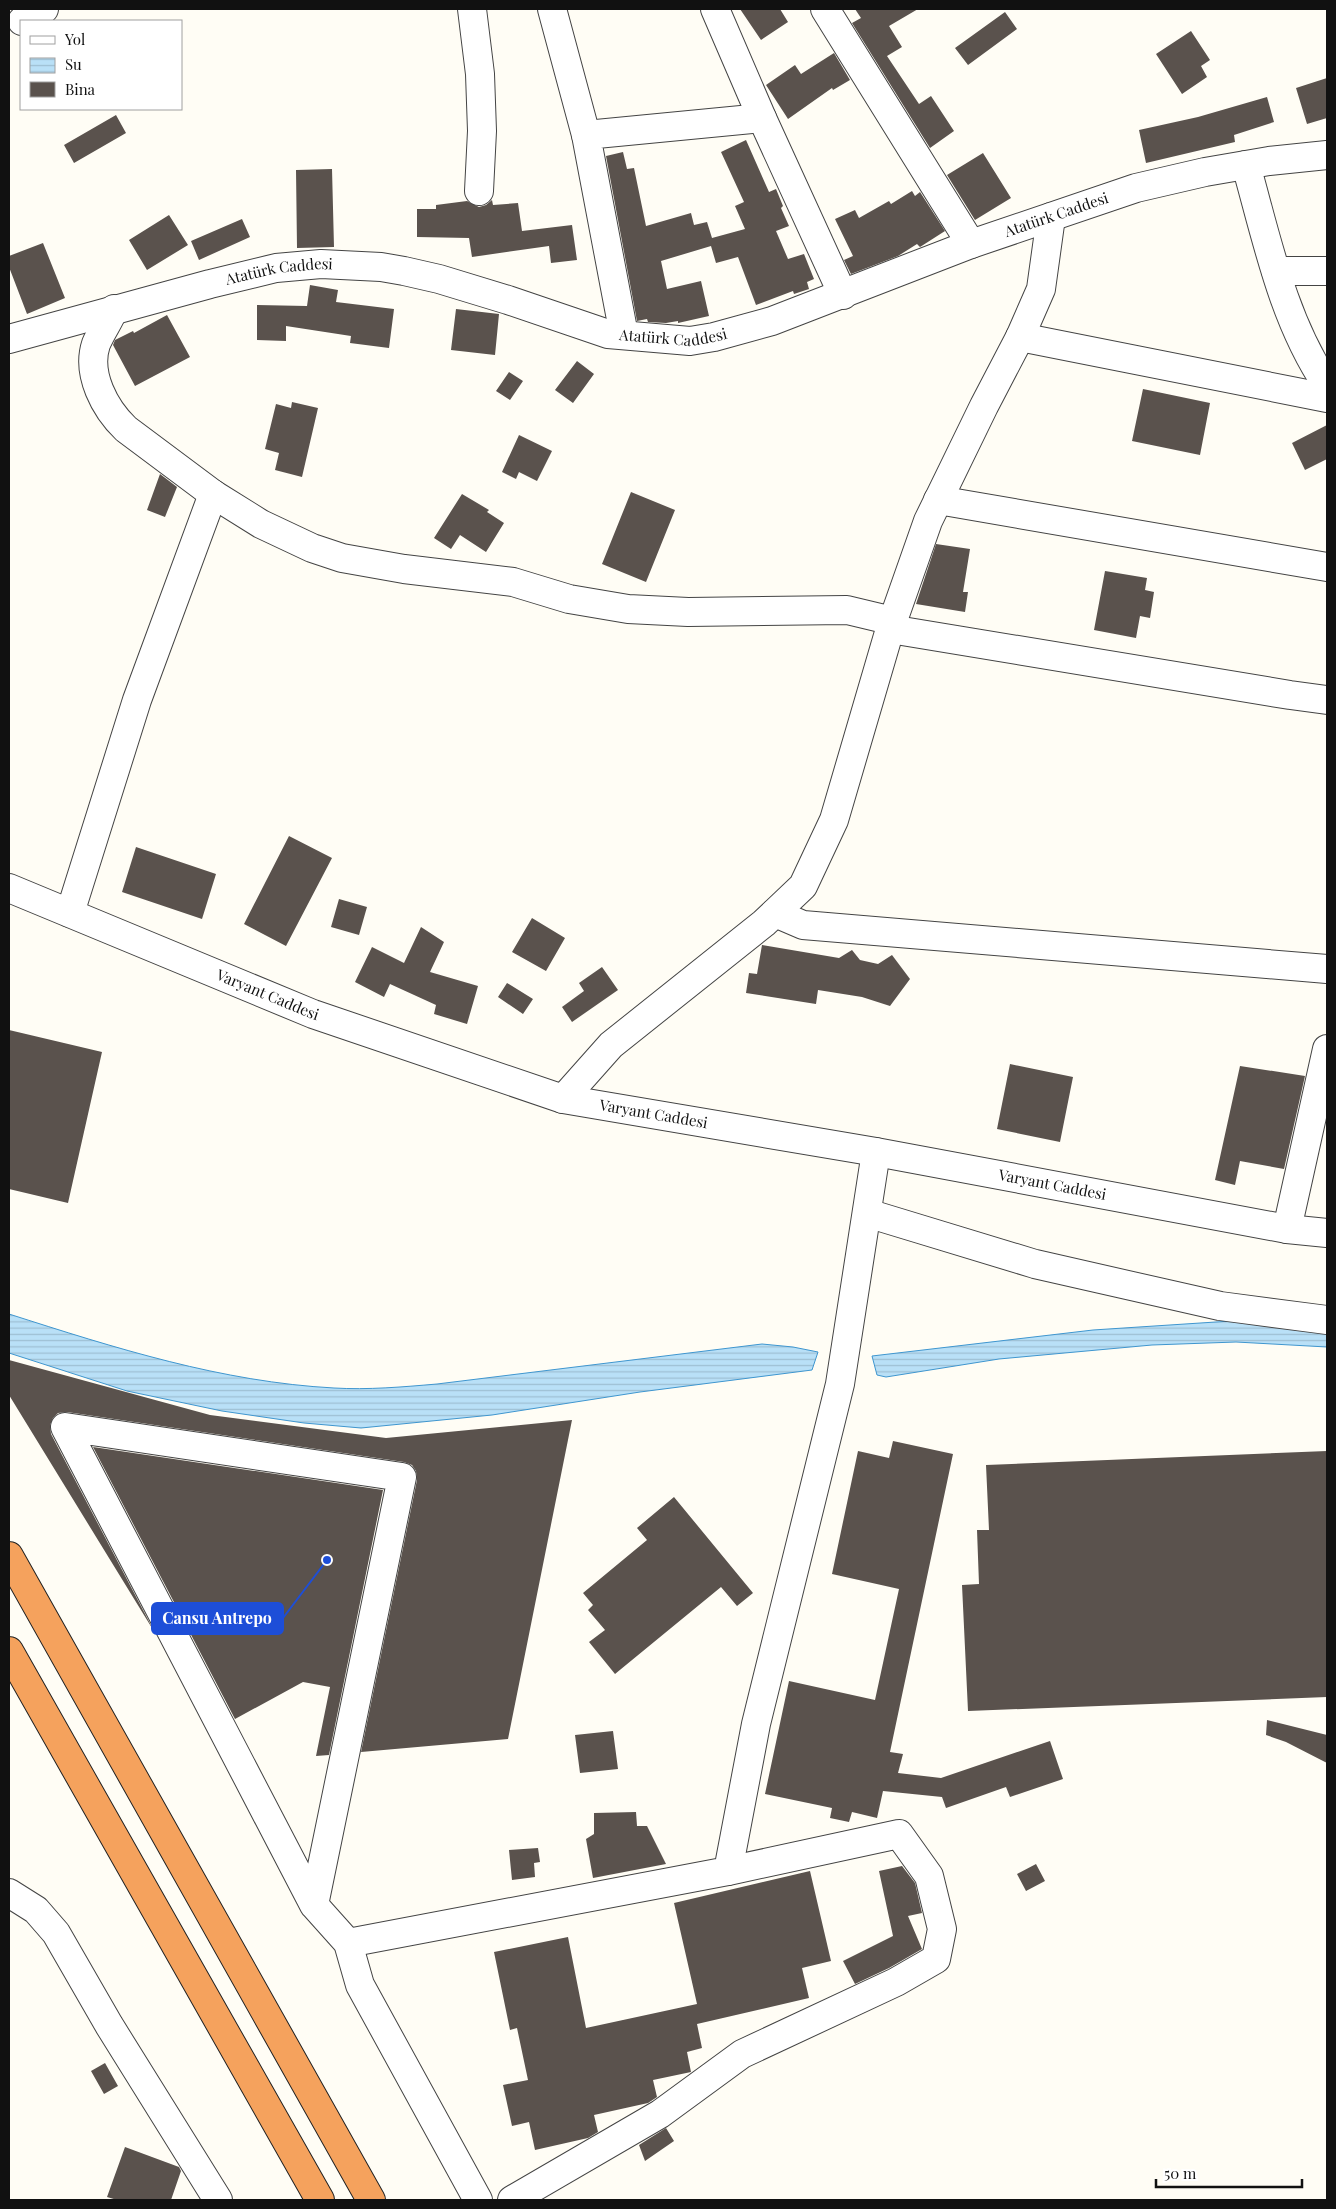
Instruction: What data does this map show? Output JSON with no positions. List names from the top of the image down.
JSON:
{
  "streets": {
    "street": ["Atatürk Caddesi", "Varyant Caddesi"]
  },
  "places": ["Cansu Antrepo"],
  "legend": ["Yol", "Su", "Bina"],
  "scale_bar": "50 m"
}
